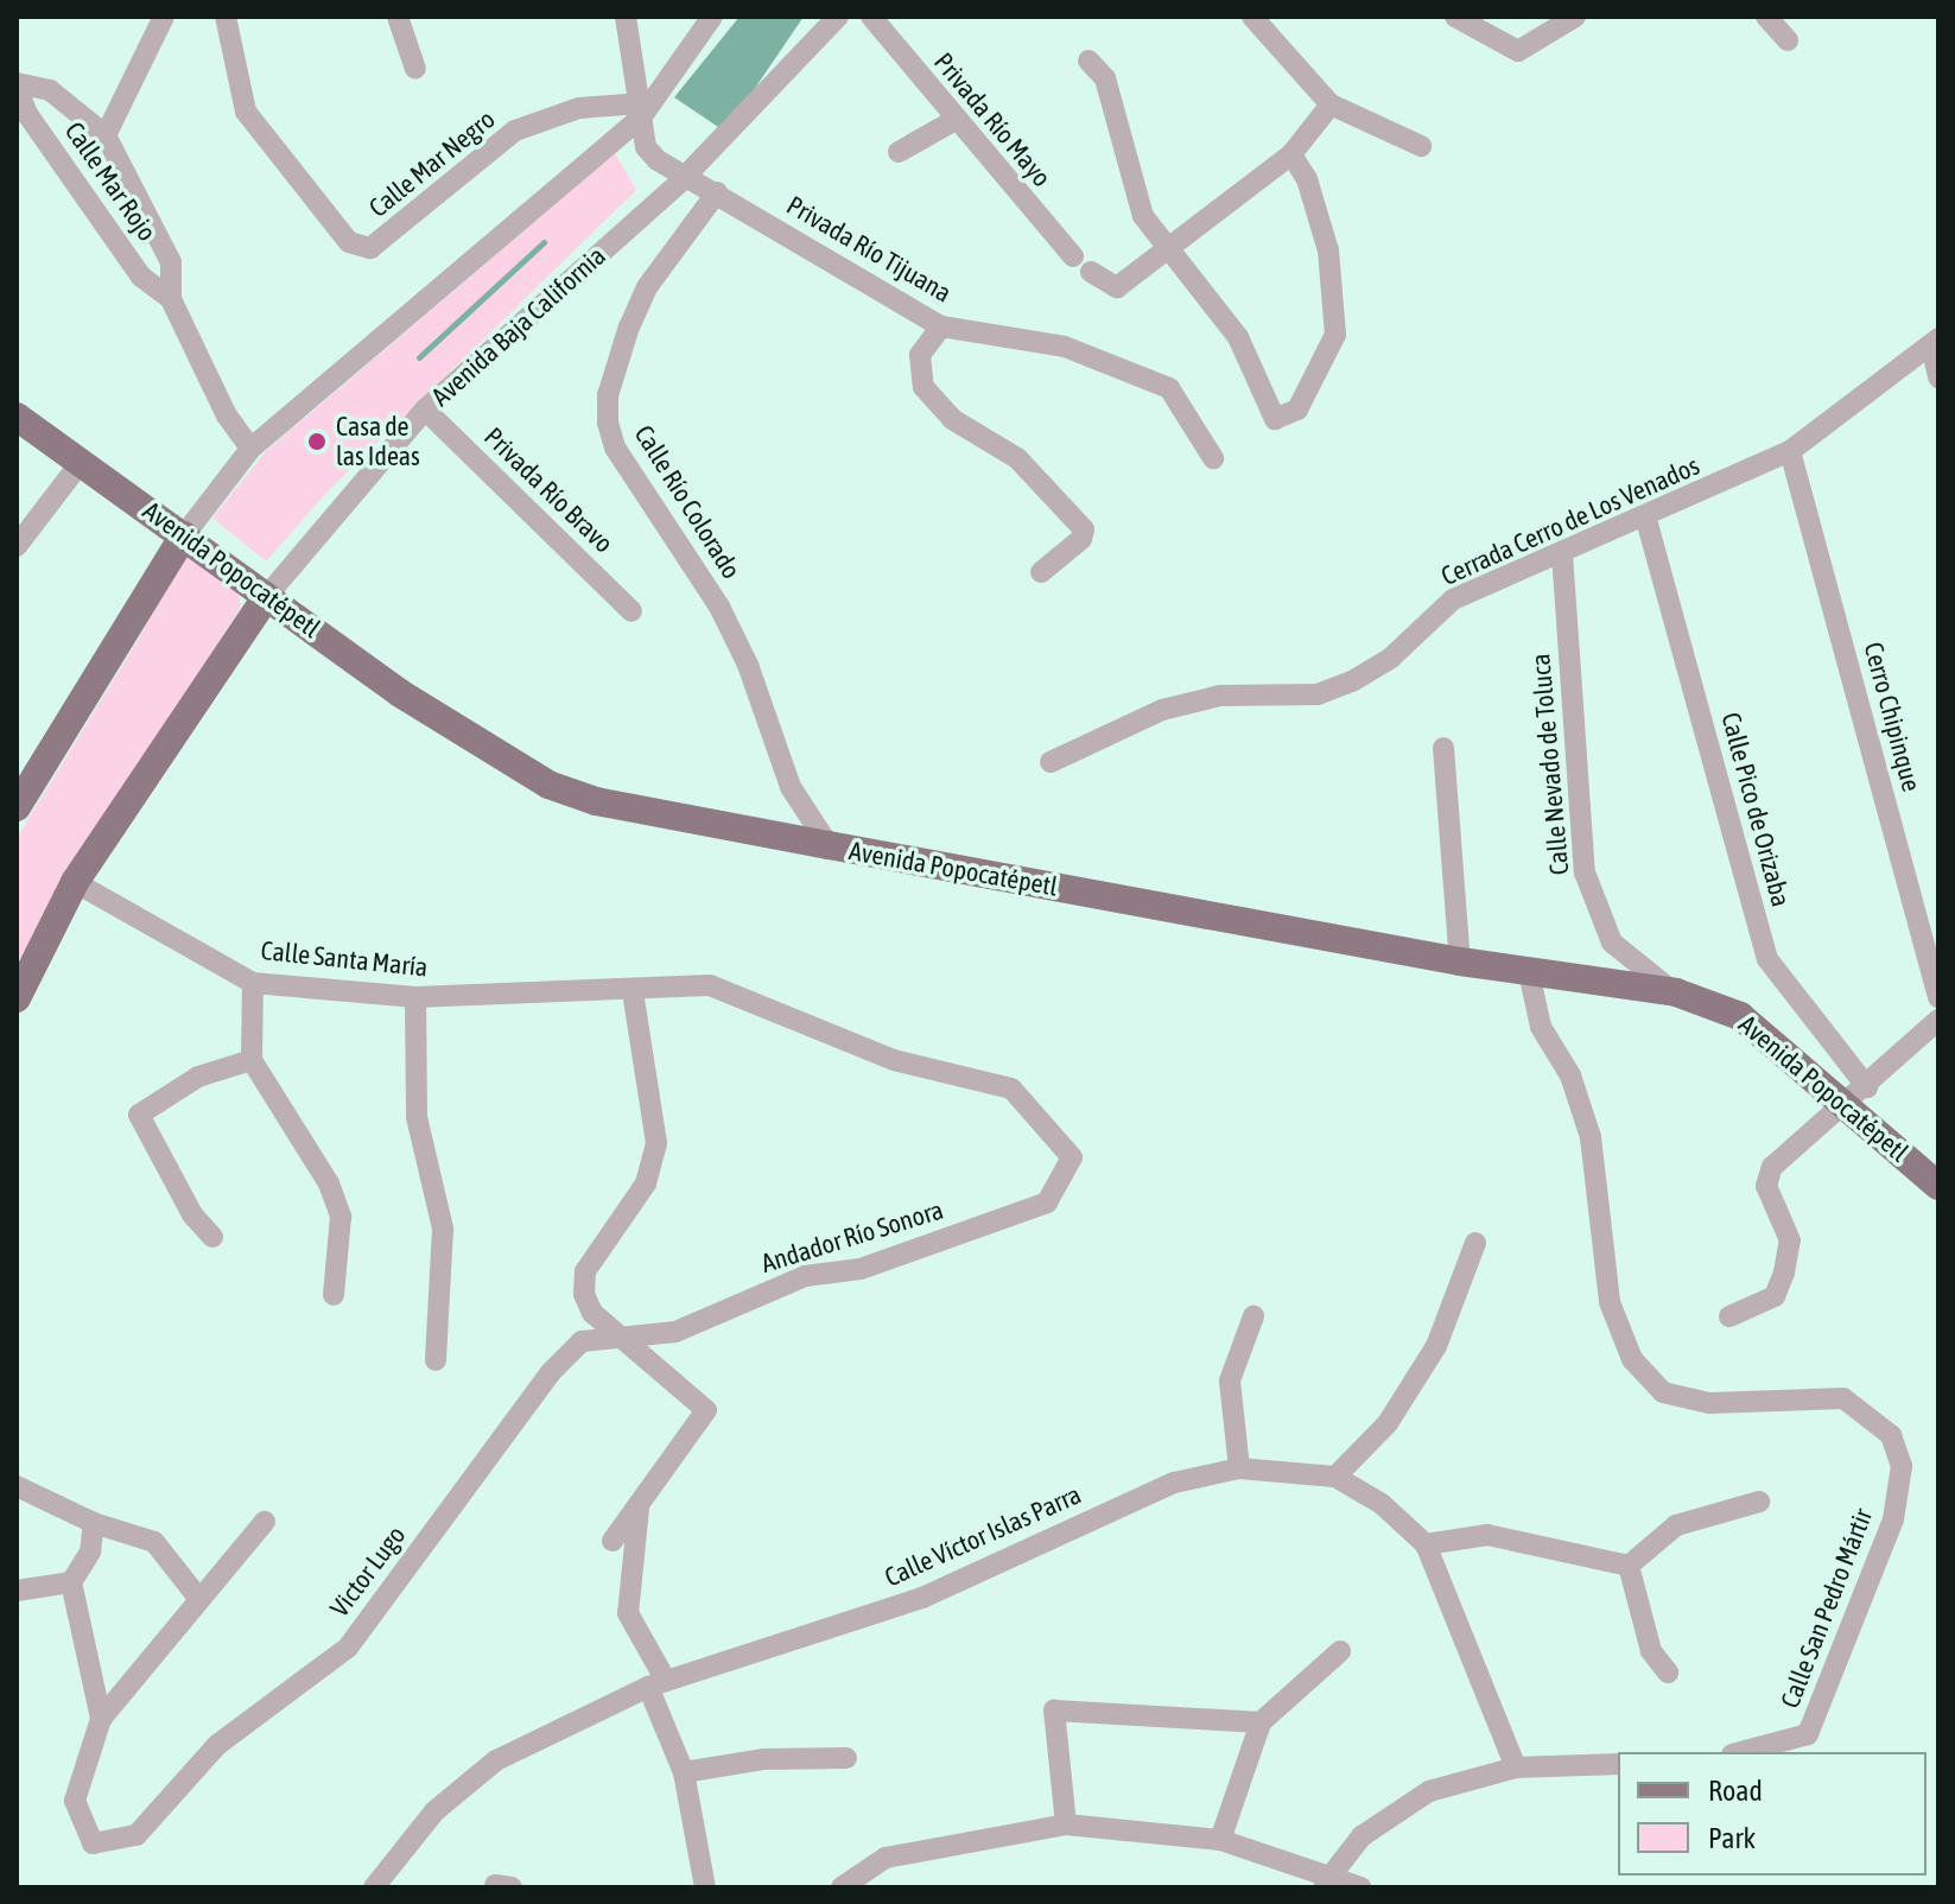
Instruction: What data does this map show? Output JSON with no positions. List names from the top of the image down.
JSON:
{
  "streets": {
    "main road": ["Avenida Baja California", "Avenida Popocatépetl"],
    "street": [
      "Privada Río Mayo",
      "Calle Mar Negro",
      "Calle Mar Rojo",
      "Privada Río Tijuana",
      "Privada Río Bravo",
      "Calle Río Colorado",
      "Cerrada Cerro de Los Venados",
      "Cerro Chipinque",
      "Calle Nevado de Toluca",
      "Calle Pico de Orizaba",
      "Calle Santa María",
      "Andador Río Sonora",
      "Calle Víctor Islas Parra",
      "Victor Lugo",
      "Calle San Pedro Mártir"
    ]
  },
  "crossings": [
    ["Calle Mar Negro", "Privada Río Tijuana"],
    ["Privada Río Tijuana", "Avenida Baja California"],
    ["Privada Río Tijuana", "Calle Río Colorado"],
    ["Avenida Baja California", "Privada Río Bravo"],
    ["Avenida Baja California", "Avenida Popocatépetl"],
    ["Avenida Baja California", "Calle Santa María"],
    ["Calle Río Colorado", "Avenida Popocatépetl"],
    ["Cerrada Cerro de Los Venados", "Cerro Chipinque"],
    ["Cerrada Cerro de Los Venados", "Calle Nevado de Toluca"],
    ["Cerrada Cerro de Los Venados", "Calle Pico de Orizaba"],
    ["Avenida Popocatépetl", "Calle Nevado de Toluca"],
    ["Avenida Popocatépetl", "Calle San Pedro Mártir"],
    ["Calle Santa María", "Andador Río Sonora"],
    ["Andador Río Sonora", "Victor Lugo"]
  ],
  "places": ["Casa de las Ideas"],
  "legend": ["Road", "Park"]
}
